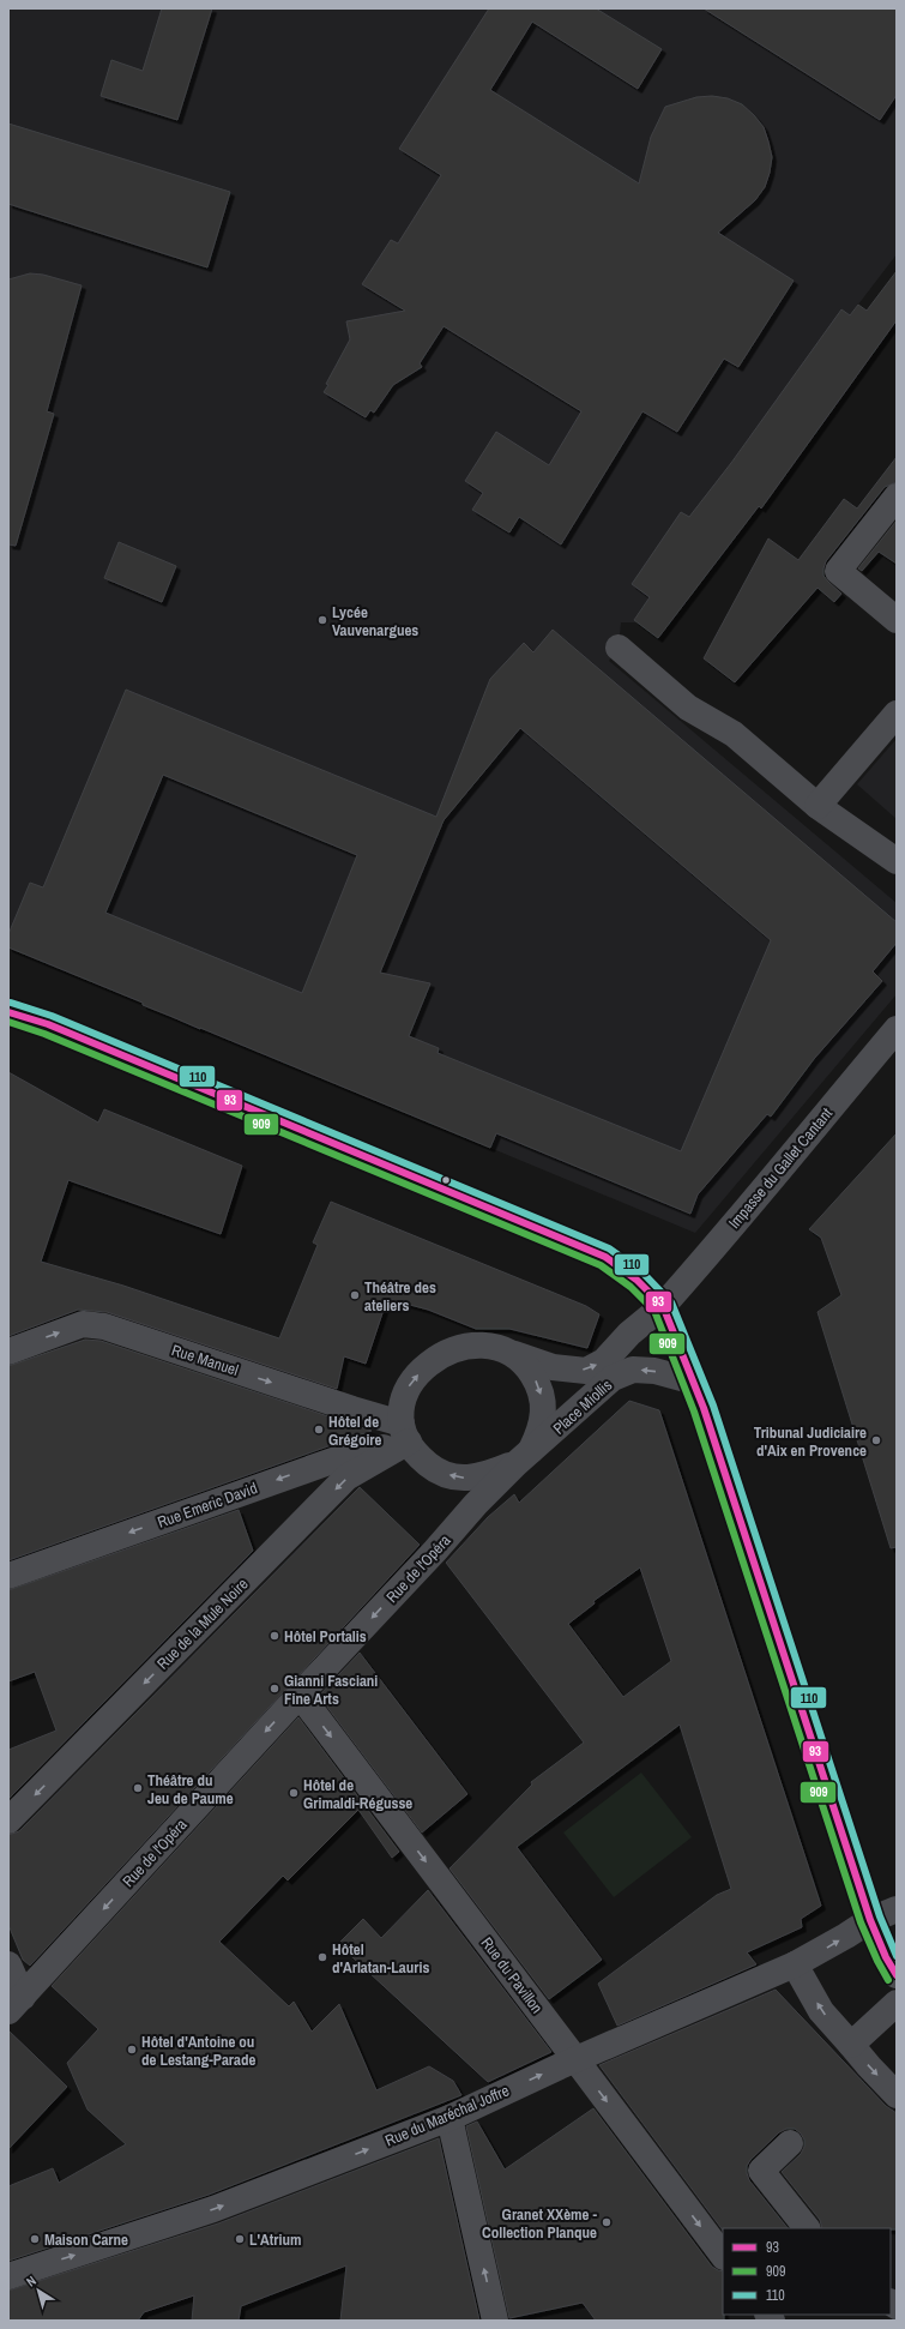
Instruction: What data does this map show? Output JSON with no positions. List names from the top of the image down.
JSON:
{
  "streets": {
    "street": [
      "Impasse du Gallet Cantant",
      "Rue Manuel",
      "Place Miollis",
      "Rue Emeric David",
      "Rue de l'Opéra",
      "Rue de la Mule Noire",
      "Rue du Pavillon",
      "Rue du Maréchal Joffre"
    ]
  },
  "crossings": [
    ["Impasse du Gallet Cantant", "Place Miollis"],
    ["Rue Manuel", "Place Miollis"],
    ["Rue Manuel", "Rue Emeric David"],
    ["Rue Manuel", "Rue de la Mule Noire"],
    ["Place Miollis", "Rue Emeric David"],
    ["Place Miollis", "Rue de l'Opéra"],
    ["Place Miollis", "Rue de la Mule Noire"],
    ["Rue Emeric David", "Rue de la Mule Noire"],
    ["Rue de l'Opéra", "Rue du Pavillon"],
    ["Rue du Pavillon", "Rue du Maréchal Joffre"]
  ],
  "one_way": [
    "Rue Manuel",
    "Rue Emeric David",
    "Rue de l'Opéra",
    "Rue de la Mule Noire",
    "Rue du Maréchal Joffre"
  ],
  "places": [
    "Lycée Vauvenargues",
    "Théâtre des ateliers",
    "Hôtel de Grégoire",
    "Tribunal Judiciaire d'Aix en Provence",
    "Hôtel Portalis",
    "Gianni Fasciani Fine Arts",
    "Théâtre du Jeu de Paume",
    "Hôtel de Grimaldi-Régusse",
    "Hôtel d'Arlatan-Lauris",
    "Hôtel d'Antoine ou de Lestang-Parade",
    "Granet XXème - Collection Planque",
    "Maison Carne",
    "L'Atrium"
  ],
  "lines": ["transit line 110", "transit line 93", "transit line 909"],
  "legend": ["93", "909", "110"],
  "north": "top left"
}
